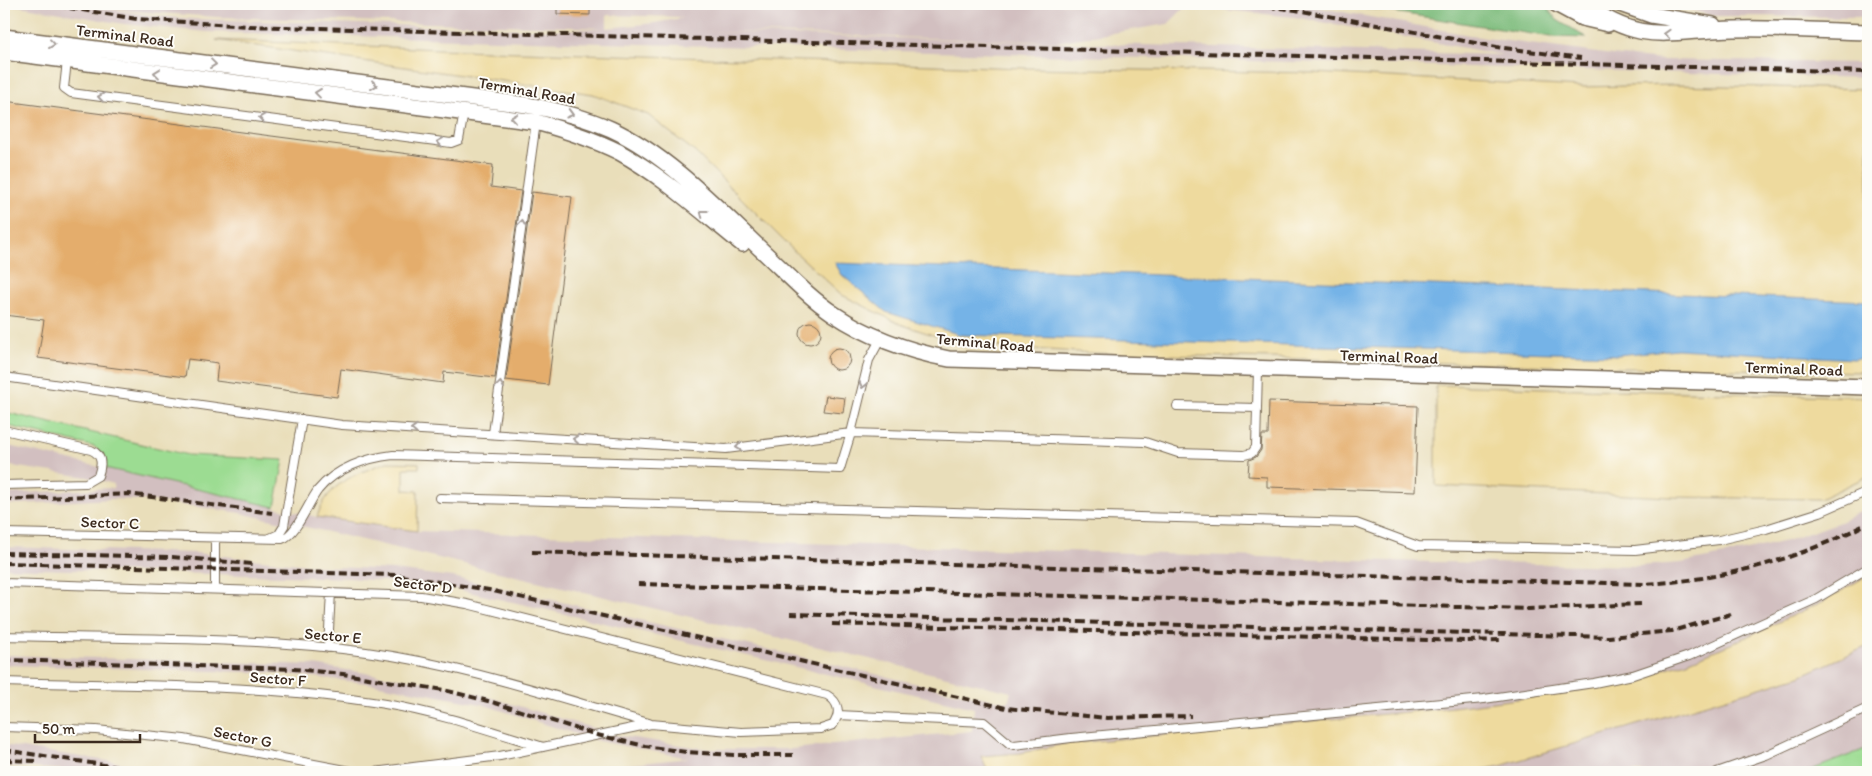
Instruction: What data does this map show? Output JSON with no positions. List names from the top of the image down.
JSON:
{
  "streets": {
    "street": ["Terminal Road"],
    "lane": [
      "Sector C",
      "Sector D",
      "Sector E",
      "Sector F",
      "Sector G"
    ]
  },
  "scale_bar": "50 m"
}
